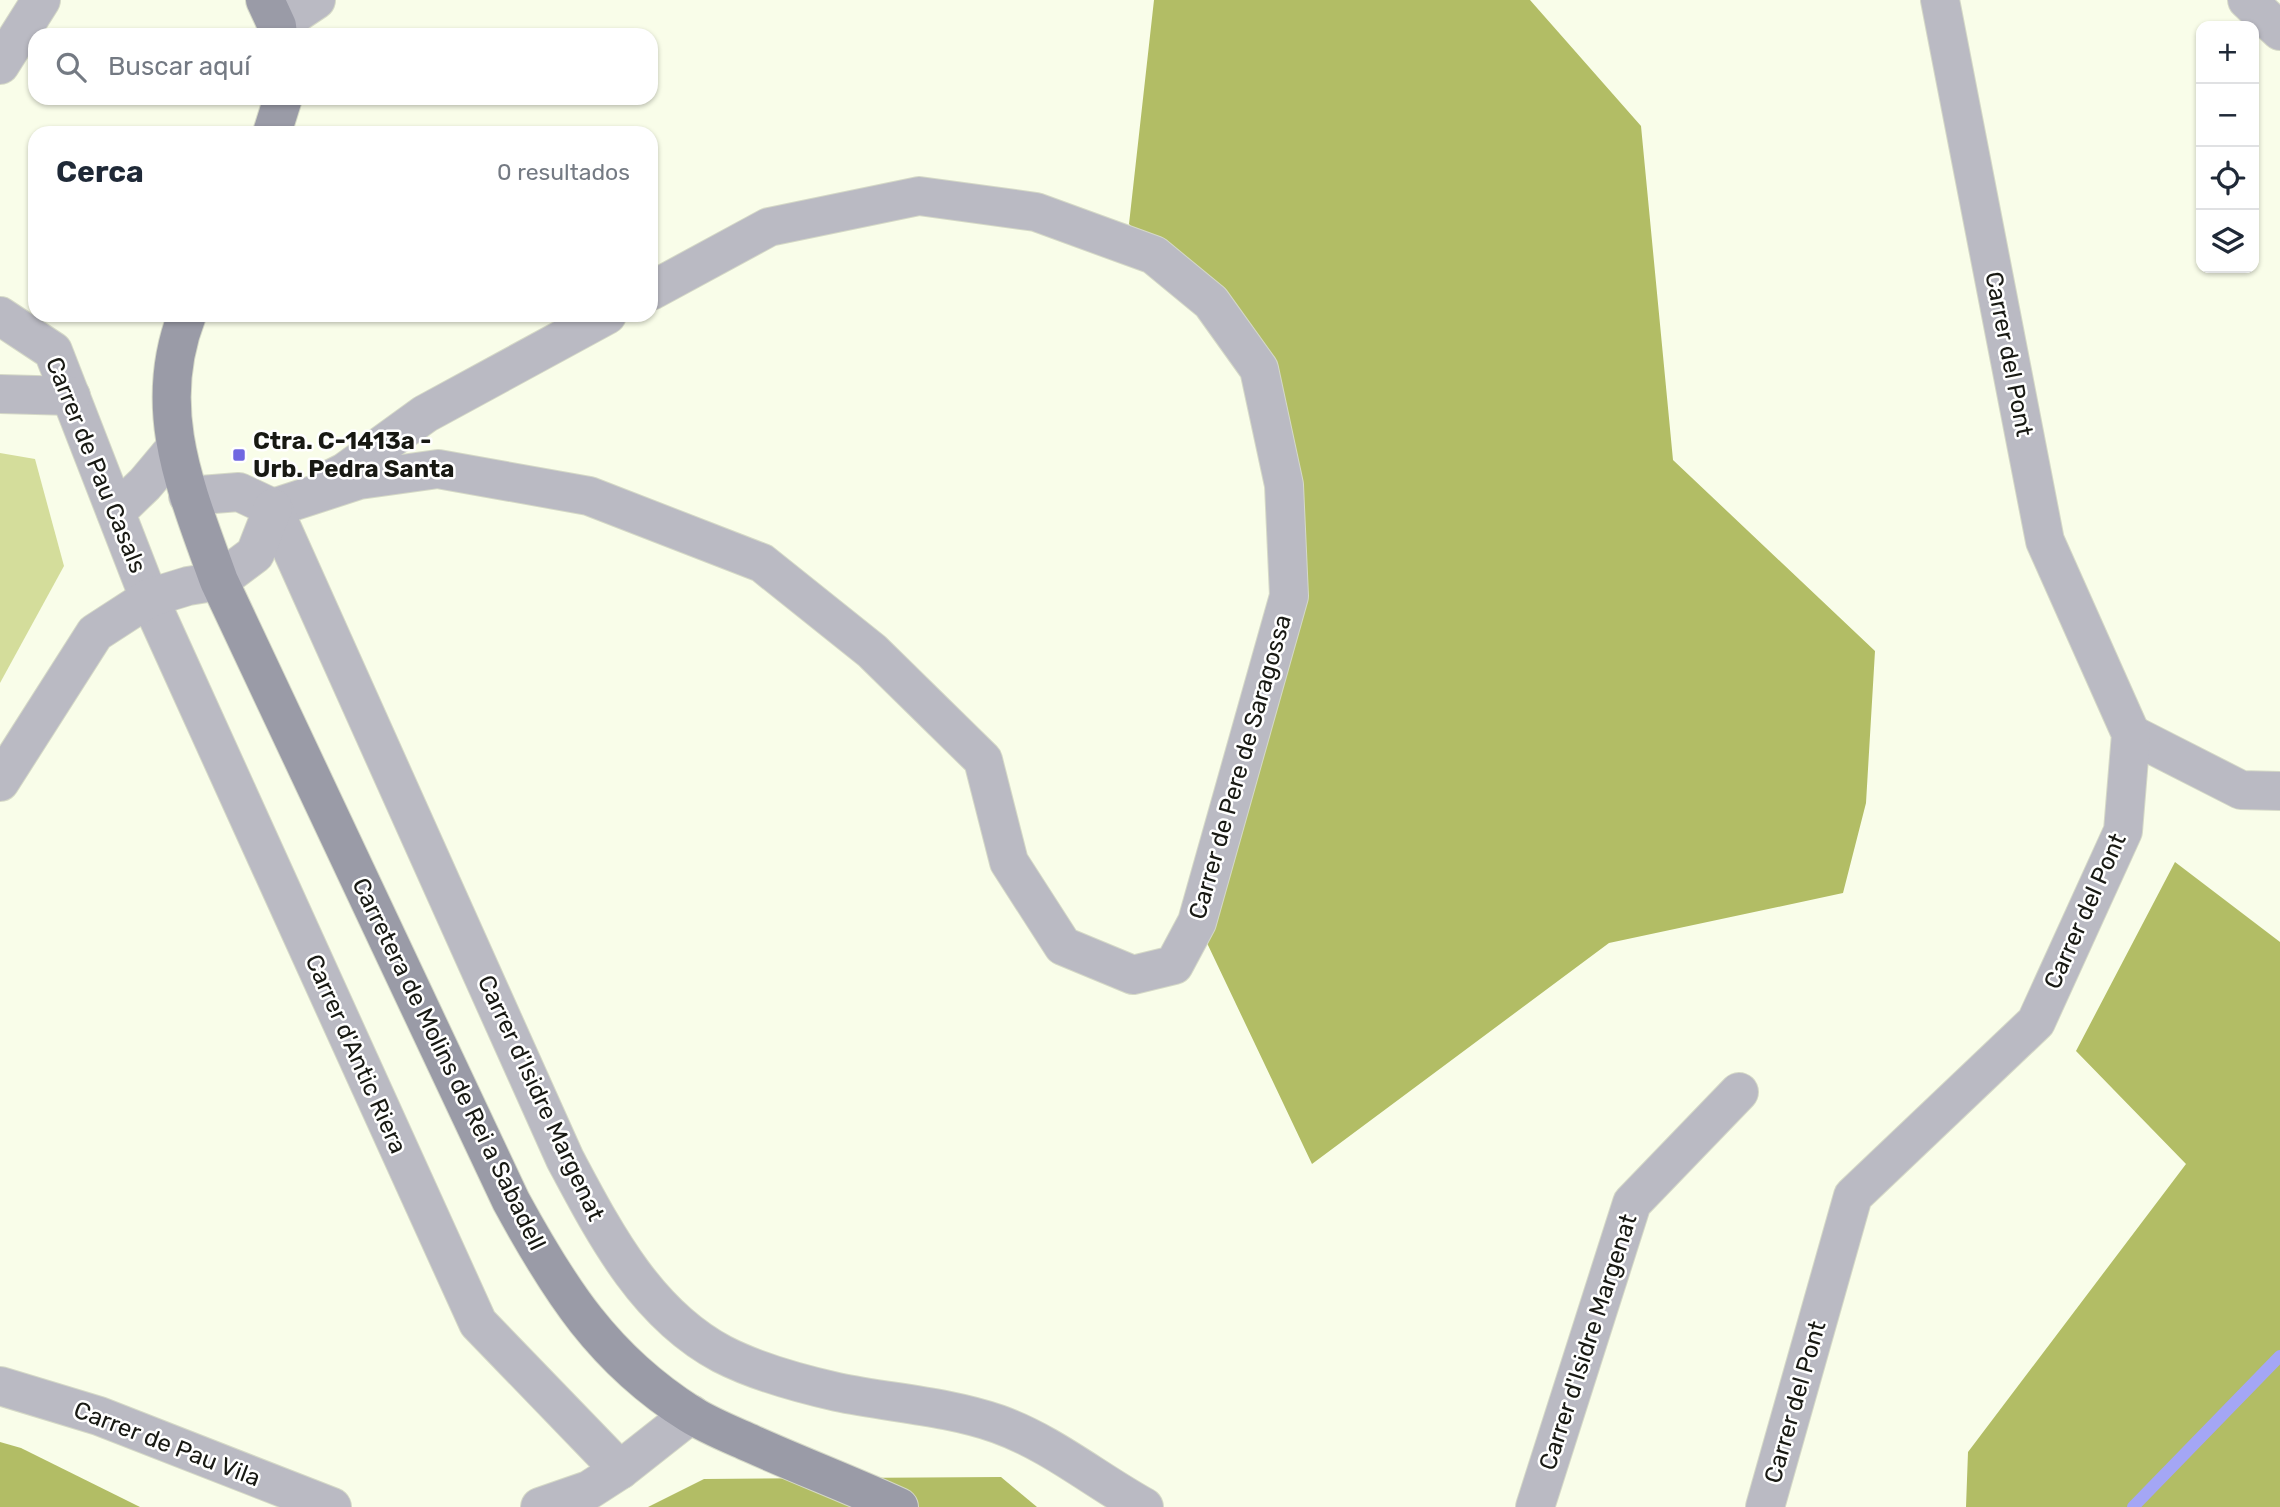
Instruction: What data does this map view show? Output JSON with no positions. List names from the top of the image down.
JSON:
{
  "streets": {
    "main road": ["Carretera de Molins de Rei a Sabadell"],
    "street": [
      "Carrer del Pont",
      "Carrer de Pau Casals",
      "Carrer de Pere de Saragossa",
      "Carrer d'Antic Riera",
      "Carrer d'Isidre Margenat",
      "Carrer de Pau Vila"
    ]
  },
  "crossings": [
    ["Carrer de Pau Casals", "Carrer d'Antic Riera"],
    ["Carrer de Pere de Saragossa", "Carrer d'Isidre Margenat"]
  ],
  "places": {
    "transit": ["Ctra. C-1413a - Urb. Pedra Santa"]
  },
  "page": {
    "map_buttons": ["+", "−"],
    "search": "Buscar aquí",
    "heading": ["Cerca", "0 resultados"]
  }
}
